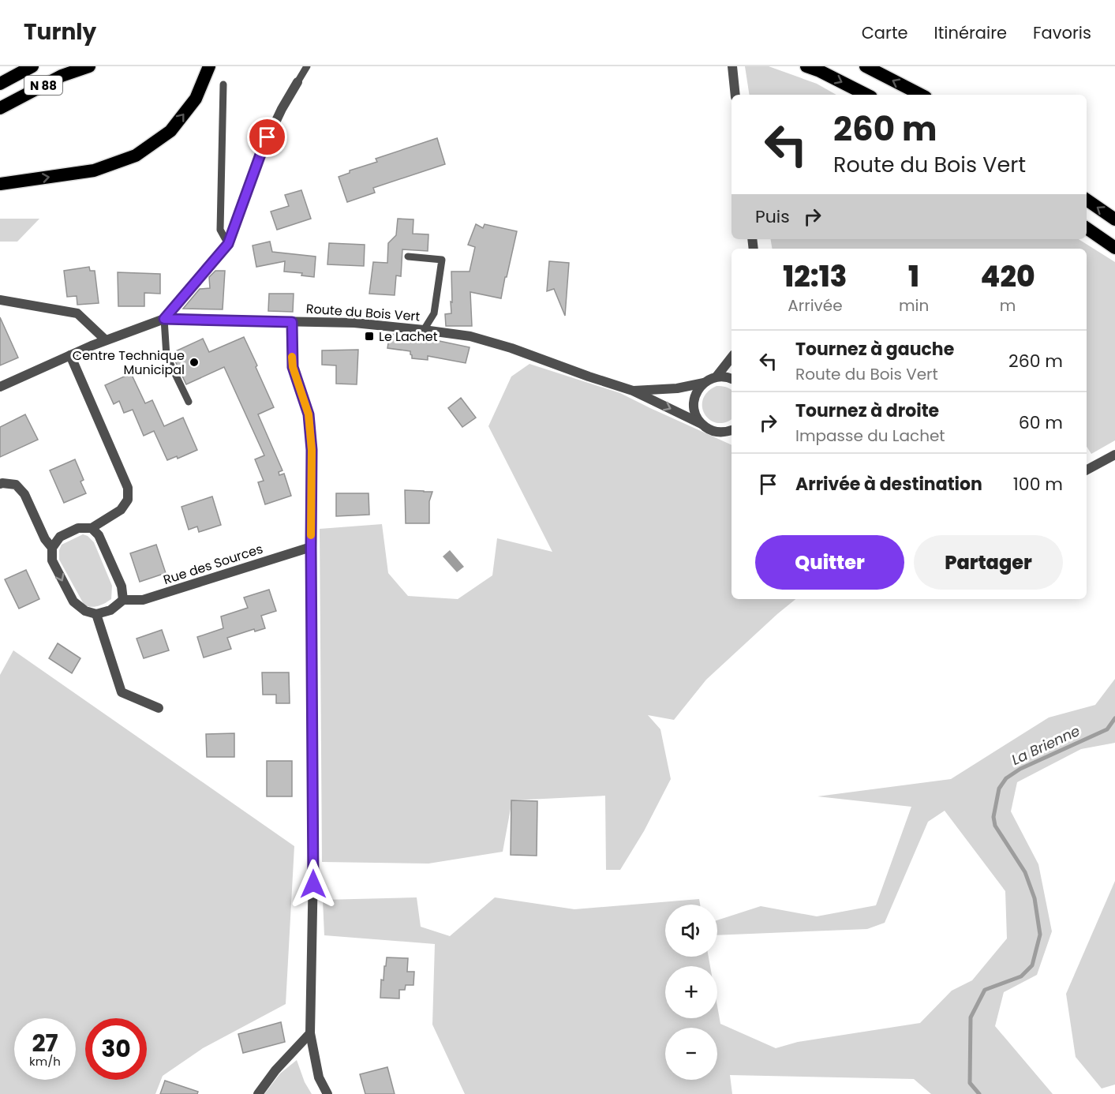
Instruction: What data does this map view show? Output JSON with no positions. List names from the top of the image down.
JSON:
{
  "streets": {
    "highway": ["N 88"],
    "street": ["Route du Bois Vert", "Rue des Sources"]
  },
  "water": ["La Brienne"],
  "places": {
    "transit": ["Le Lachet"],
    "other": ["Centre Technique Municipal"]
  },
  "page": {
    "header": "Turnly",
    "nav": ["Carte", "Itinéraire", "Favoris"],
    "turn": ["260 m", "Route du Bois Vert"],
    "then": "Puis",
    "eta": [
      "12:13",
      "Arrivée",
      "1",
      "min",
      "420",
      "m"
    ],
    "list": [
      {
        "name": "Tournez à gauche",
        "note": "Route du Bois Vert",
        "value": "260 m"
      },
      {
        "name": "Tournez à droite",
        "note": "Impasse du Lachet",
        "value": "60 m"
      },
      {
        "name": "Arrivée à destination",
        "value": "100 m"
      }
    ],
    "buttons": ["Quitter", "Partager"],
    "map_buttons": ["+", "−"],
    "speed": "27 km/h",
    "limit": "30"
  }
}
